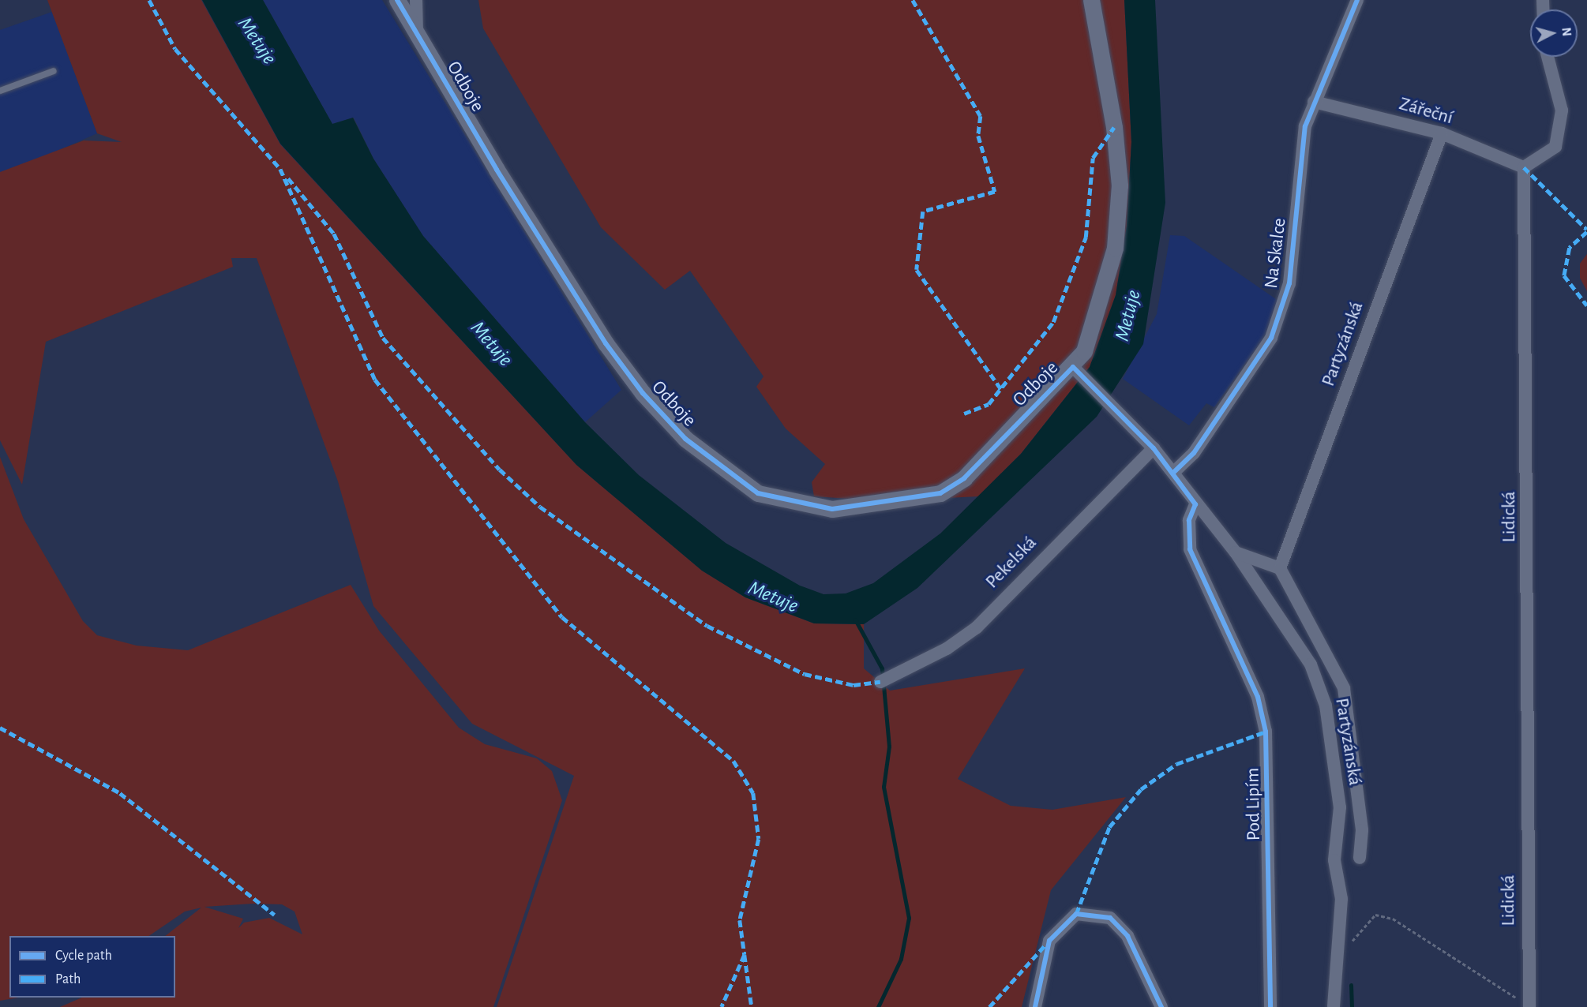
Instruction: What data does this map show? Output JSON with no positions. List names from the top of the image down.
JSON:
{
  "streets": {
    "street": [
      "Odboje",
      "Zářeční",
      "Na Skalce",
      "Partyzánská",
      "Lidická",
      "Pekelská",
      "Pod Lipím"
    ]
  },
  "crossings": [
    ["Odboje", "Partyzánská"],
    ["Zářeční", "Na Skalce"],
    ["Zářeční", "Partyzánská"],
    ["Zářeční", "Lidická"],
    ["Na Skalce", "Partyzánská"],
    ["Partyzánská", "Pekelská"],
    ["Partyzánská", "Pod Lipím"]
  ],
  "water": ["Metuje"],
  "legend": ["Cycle path", "Path"],
  "north": "right"
}
